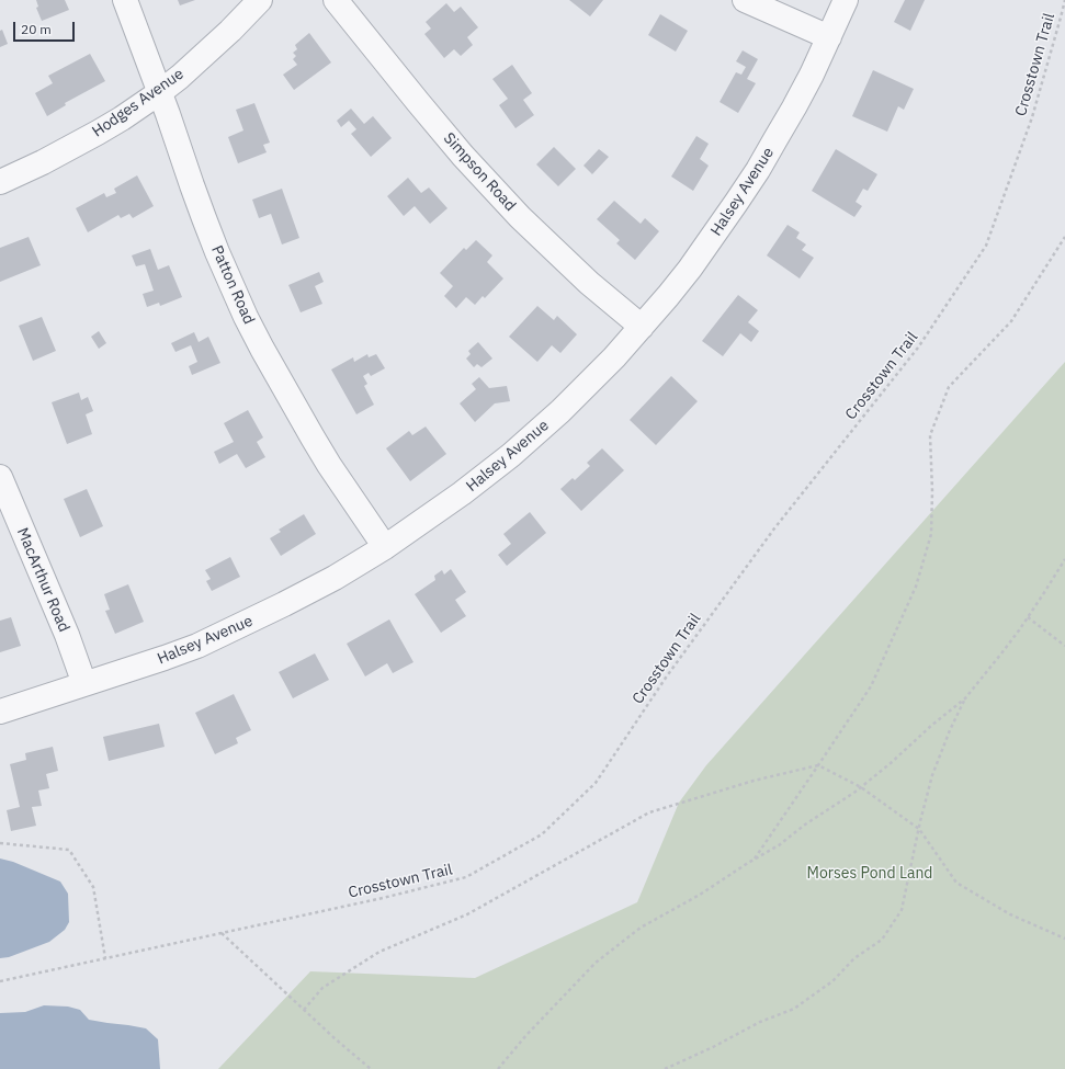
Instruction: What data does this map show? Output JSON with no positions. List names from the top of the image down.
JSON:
{
  "streets": {
    "street": [
      "Hodges Avenue",
      "Simpson Road",
      "Halsey Avenue",
      "Patton Road",
      "MacArthur Road"
    ],
    "path": ["Crosstown Trail"]
  },
  "crossings": [
    ["Hodges Avenue", "Patton Road"],
    ["Simpson Road", "Halsey Avenue"],
    ["Halsey Avenue", "Patton Road"],
    ["Halsey Avenue", "MacArthur Road"]
  ],
  "parks": ["Morses Pond Land"],
  "scale_bar": "20 m"
}
